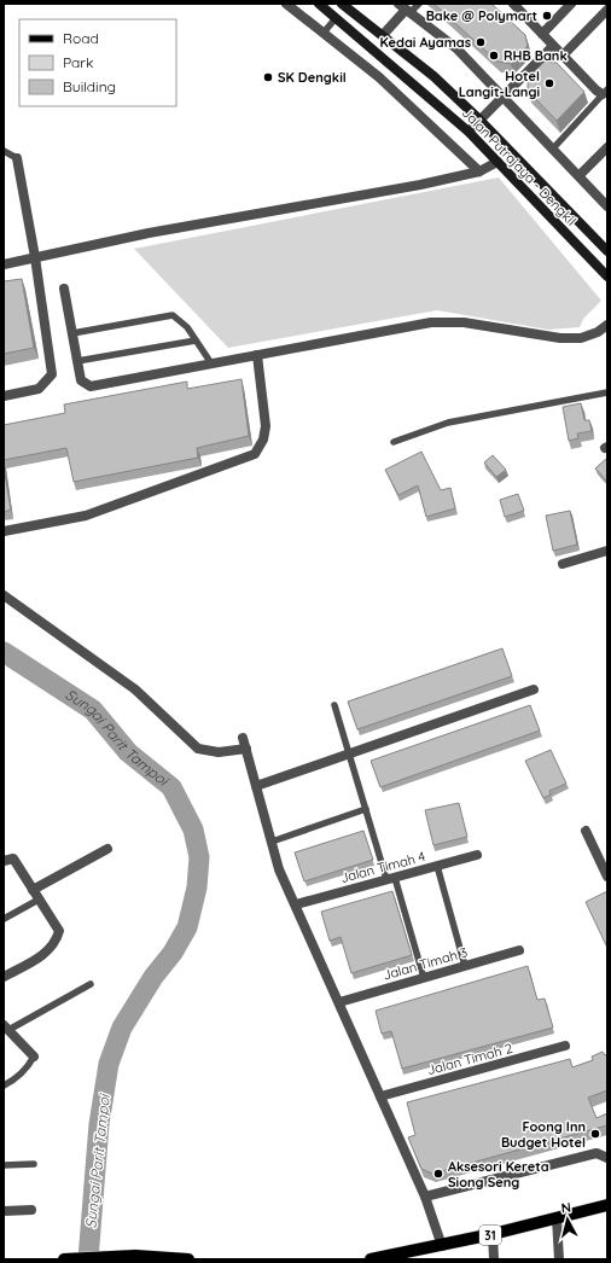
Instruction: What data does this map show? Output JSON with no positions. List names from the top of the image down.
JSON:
{
  "streets": {
    "main road": ["Jalan Putrajaya - Dengkil", "31"],
    "street": ["Jalan Timah 4", "Jalan Timah 3", "Jalan Timah 2"]
  },
  "water": ["Sungai Parit Tampoi"],
  "places": [
    "Bake @ Polymart",
    "Kedai Ayamas",
    "RHB Bank",
    "SK Dengkil",
    "Hotel Langit-Langi",
    "Foong Inn Budget Hotel",
    "Aksesori Kereta Siong Seng"
  ],
  "legend": ["Road", "Park", "Building"],
  "north": "top"
}
